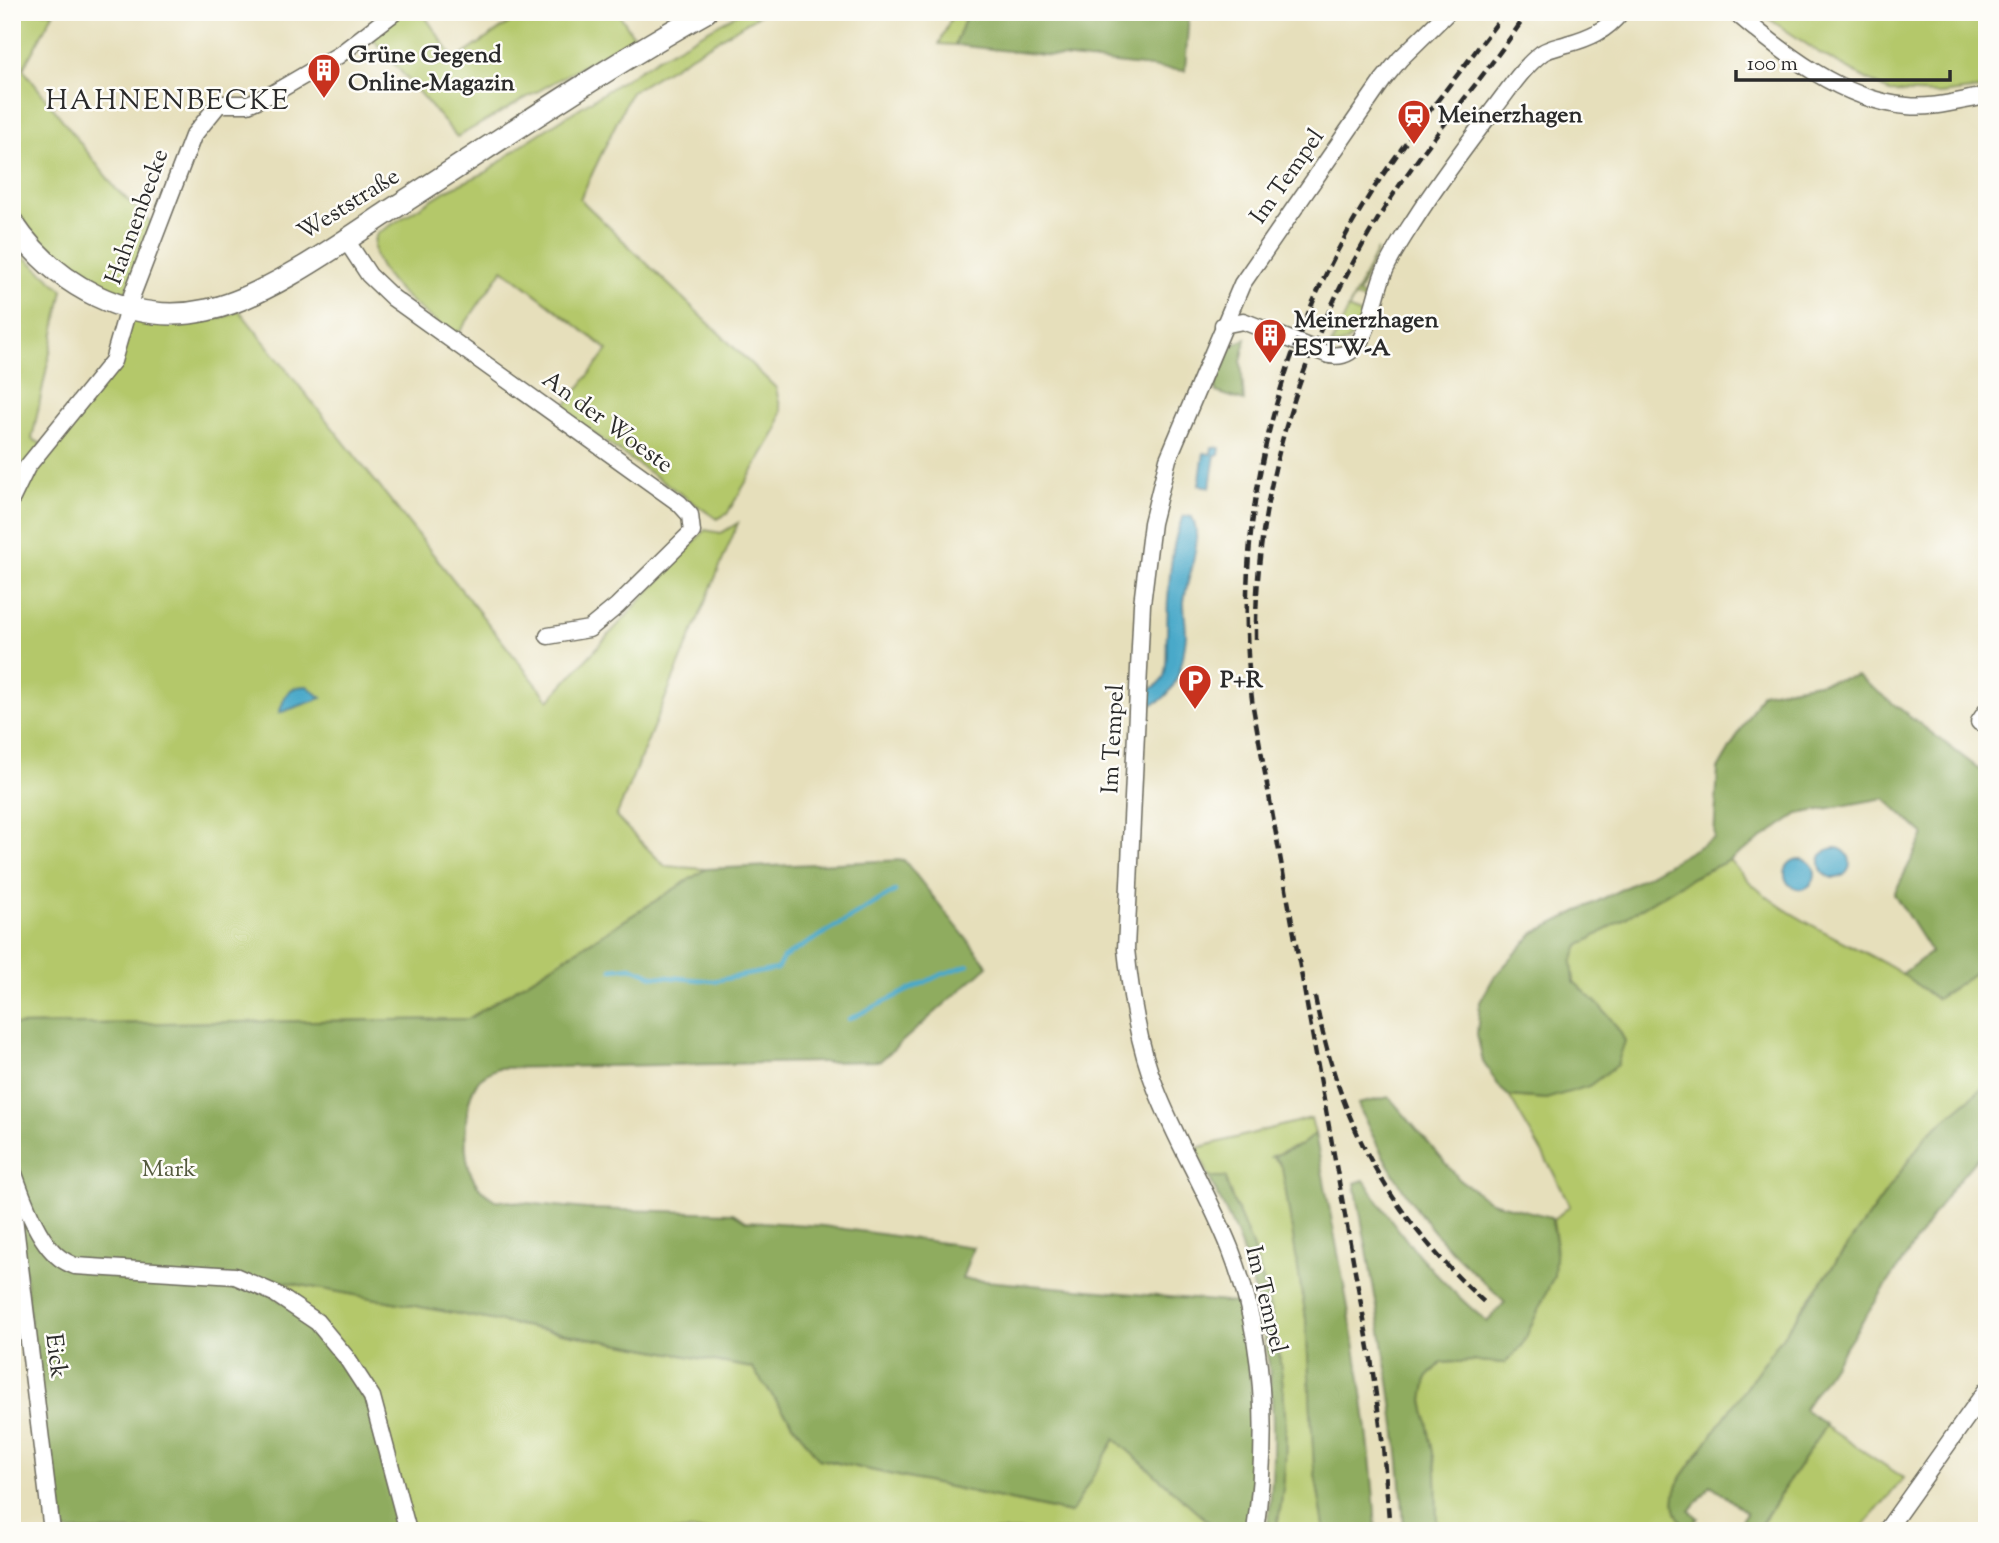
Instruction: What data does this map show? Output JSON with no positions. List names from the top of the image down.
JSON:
{
  "streets": {
    "main road": ["Weststraße"],
    "street": [
      "Im Tempel",
      "Hahnenbecke",
      "An der Woeste",
      "Eick"
    ]
  },
  "crossings": [
    ["Weststraße", "Hahnenbecke"],
    ["Weststraße", "An der Woeste"]
  ],
  "districts": ["HAHNENBECKE"],
  "parks": ["Mark"],
  "places": {
    "building": ["Grüne Gegend Online-Magazin", "Meinerzhagen ESTW-A"],
    "station": ["Meinerzhagen"],
    "parking": ["P+R"]
  },
  "scale_bar": "100 m"
}
